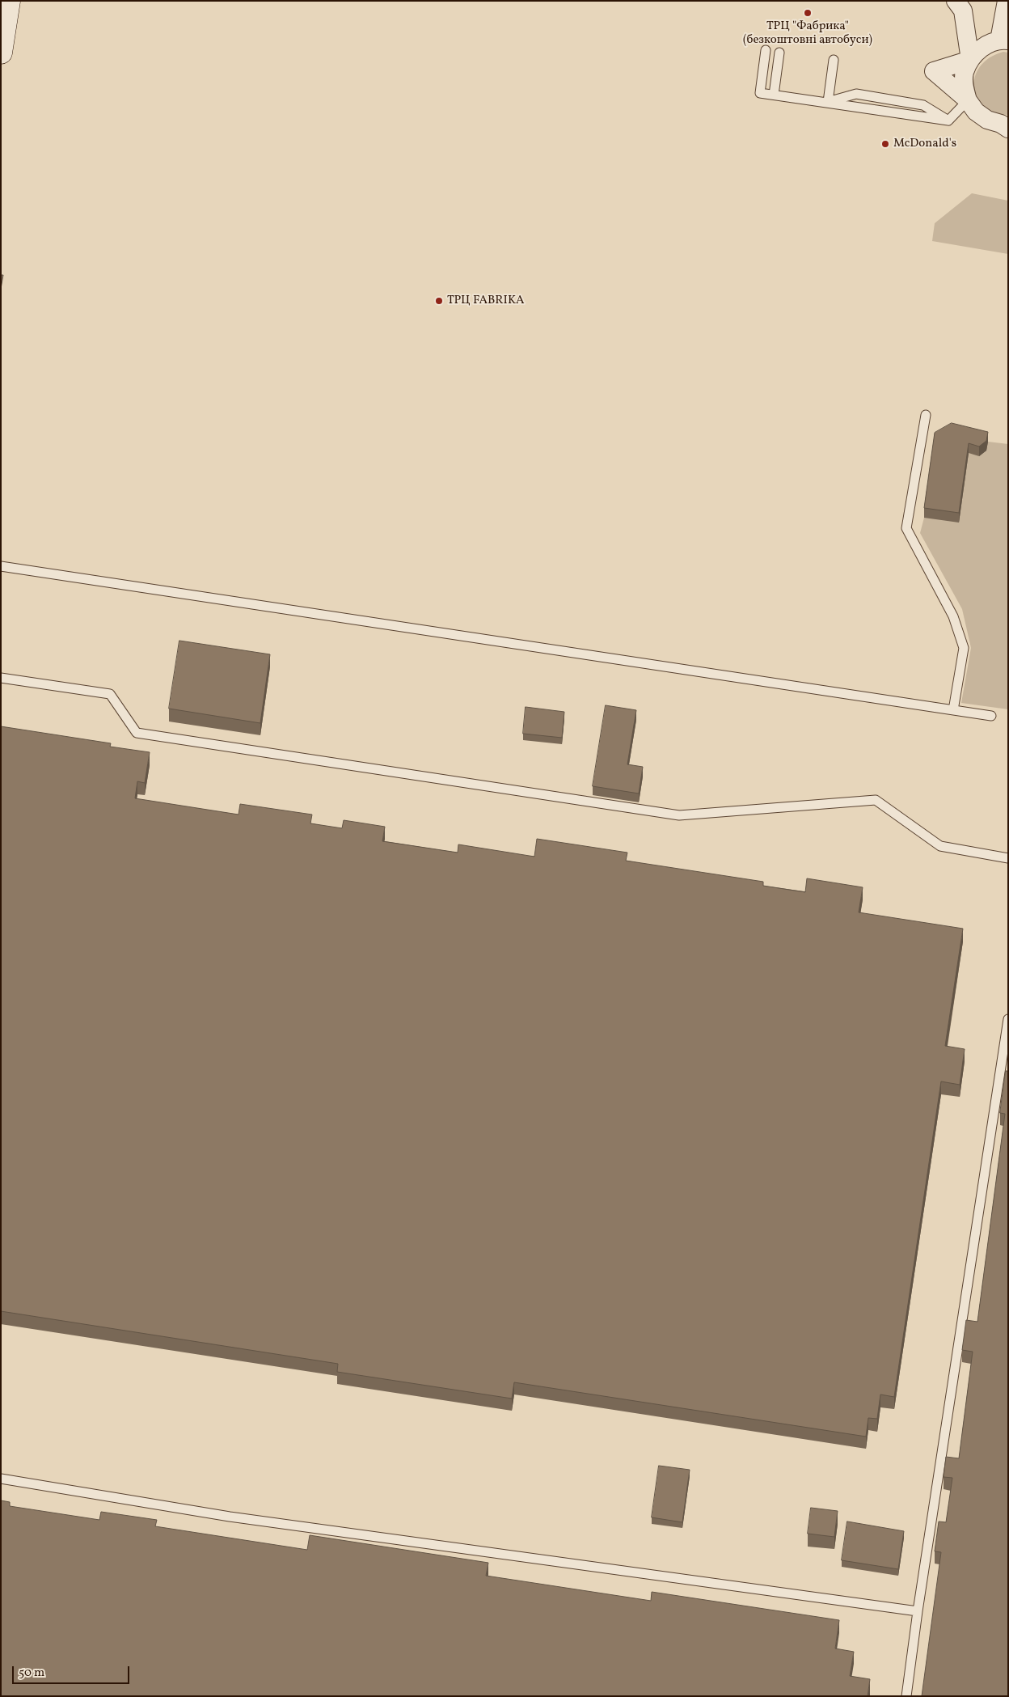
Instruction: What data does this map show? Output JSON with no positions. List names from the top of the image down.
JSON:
{
  "places": ["ТРЦ \"Фабрика\" (безкоштовні автобуси)", "McDonald's", "ТРЦ FABRIKA"],
  "scale_bar": "50 m"
}
